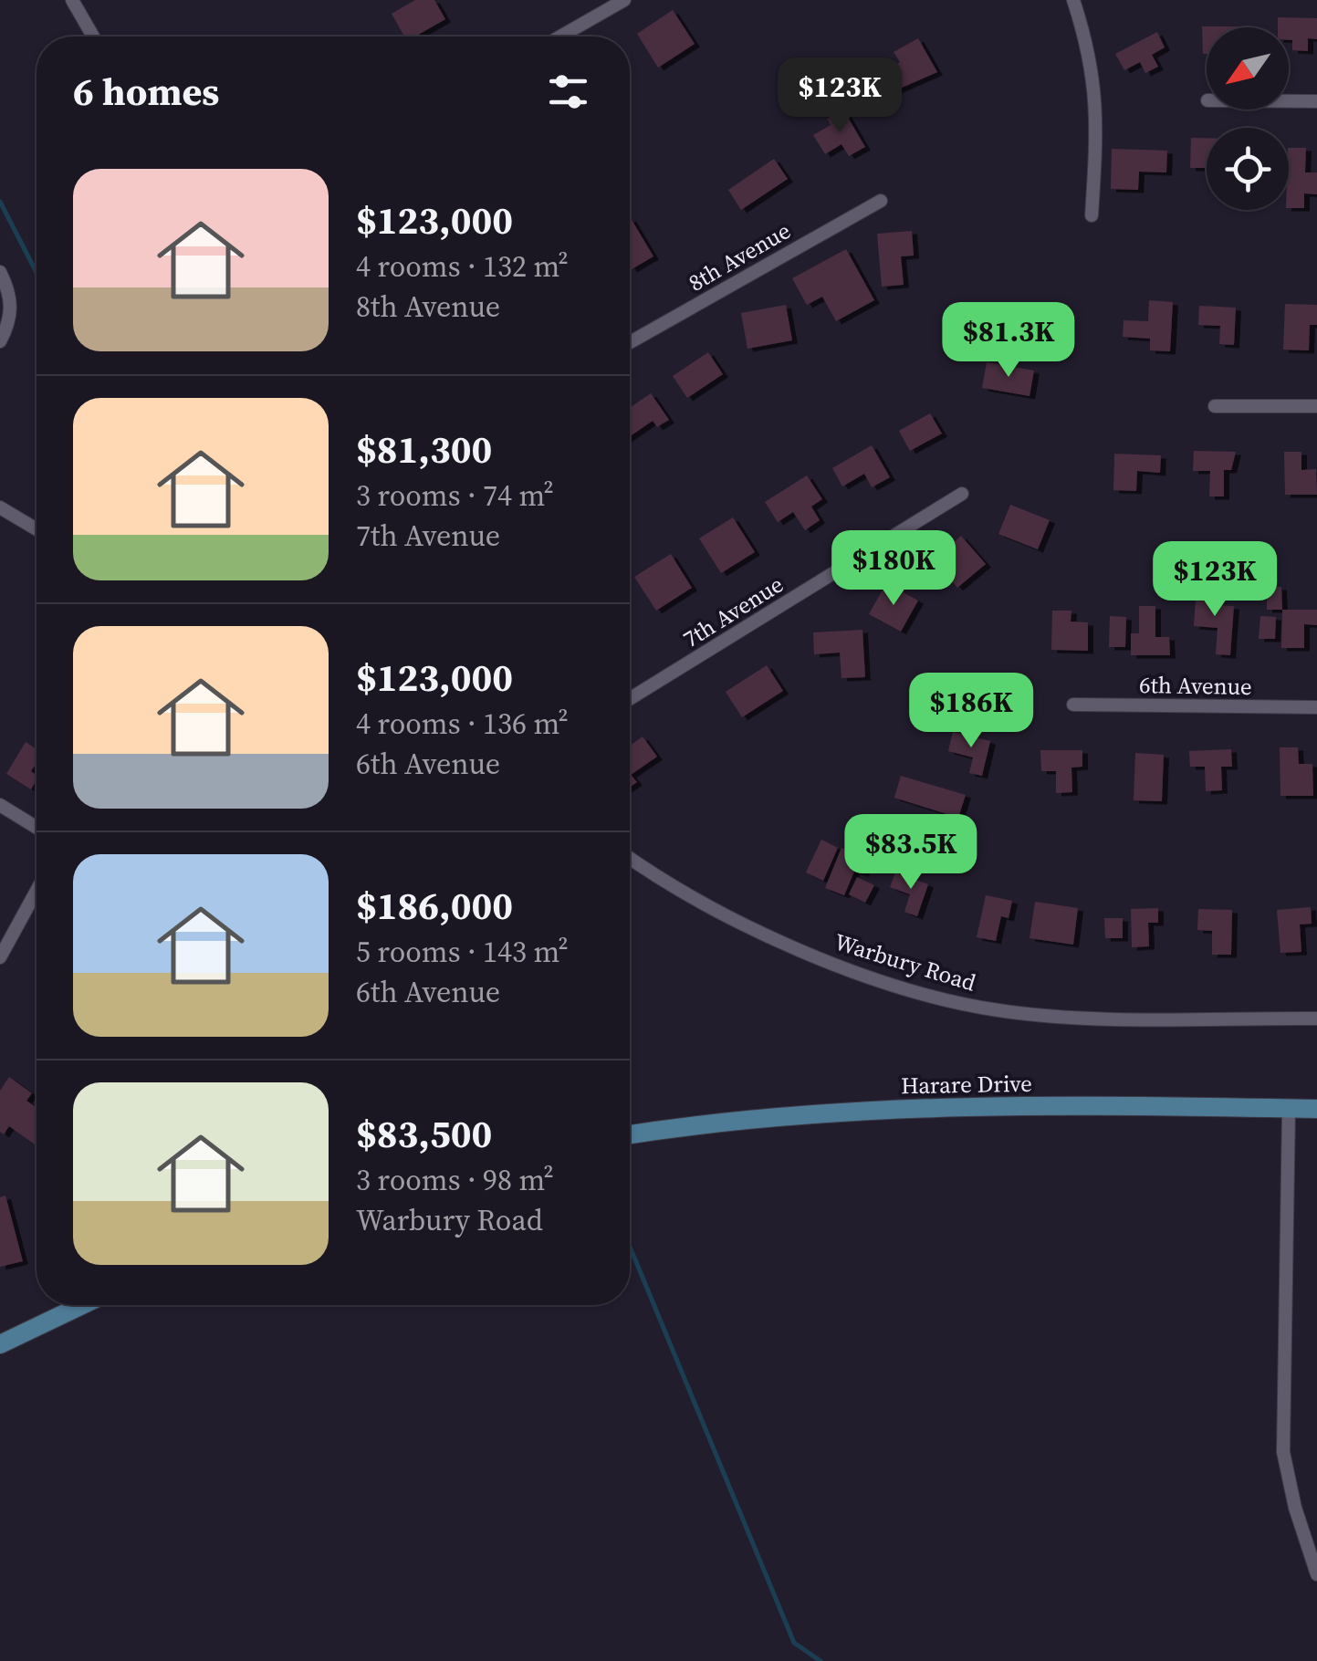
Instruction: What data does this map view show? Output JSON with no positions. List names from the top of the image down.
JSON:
{
  "streets": {
    "main road": ["Harare Drive"],
    "street": [
      "8th Avenue",
      "7th Avenue",
      "6th Avenue",
      "Warbury Road"
    ]
  },
  "north": "bottom left",
  "page": {
    "heading": "6 homes",
    "price": [
      "$123K",
      "$81.3K",
      "$180K",
      "$123K",
      "$186K",
      "$83.5K"
    ],
    "list": [
      {
        "name": "$123,000",
        "note": "4 rooms · 132 m² · 8th Avenue"
      },
      {
        "name": "$81,300",
        "note": "3 rooms · 74 m² · 7th Avenue"
      },
      {
        "name": "$123,000",
        "note": "4 rooms · 136 m² · 6th Avenue"
      },
      {
        "name": "$186,000",
        "note": "5 rooms · 143 m² · 6th Avenue"
      },
      {
        "name": "$83,500",
        "note": "3 rooms · 98 m² · Warbury Road"
      }
    ]
  }
}
